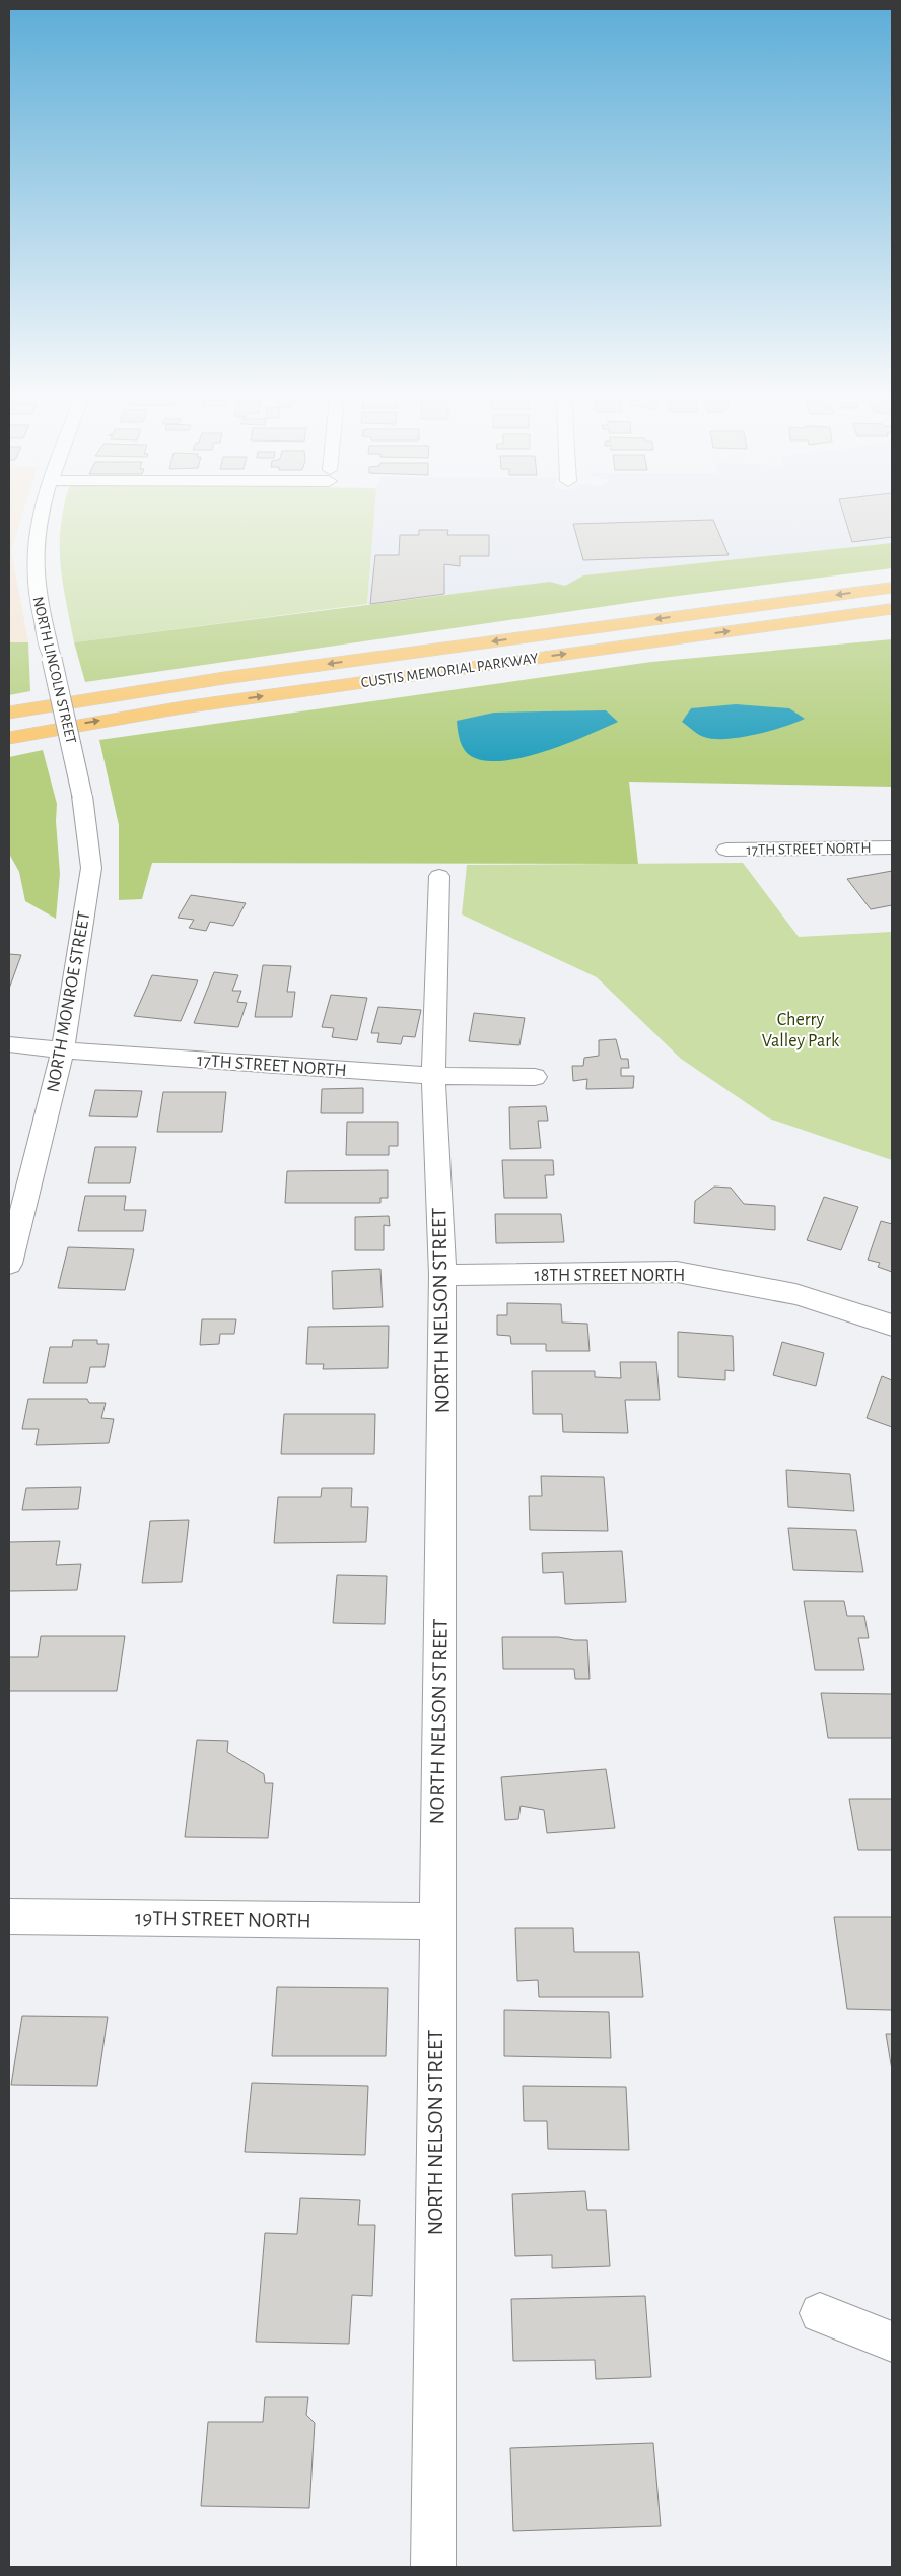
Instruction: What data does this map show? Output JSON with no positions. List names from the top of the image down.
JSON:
{
  "streets": {
    "highway": ["CUSTIS MEMORIAL PARKWAY"],
    "street": [
      "NORTH LINCOLN STREET",
      "17TH STREET NORTH",
      "NORTH MONROE STREET",
      "18TH STREET NORTH",
      "NORTH NELSON STREET",
      "19TH STREET NORTH"
    ]
  },
  "crossings": [
    ["NORTH LINCOLN STREET", "NORTH MONROE STREET"],
    ["17TH STREET NORTH", "NORTH MONROE STREET"],
    ["17TH STREET NORTH", "NORTH NELSON STREET"],
    ["18TH STREET NORTH", "NORTH NELSON STREET"],
    ["NORTH NELSON STREET", "19TH STREET NORTH"]
  ],
  "parks": ["Cherry Valley Park"]
}
